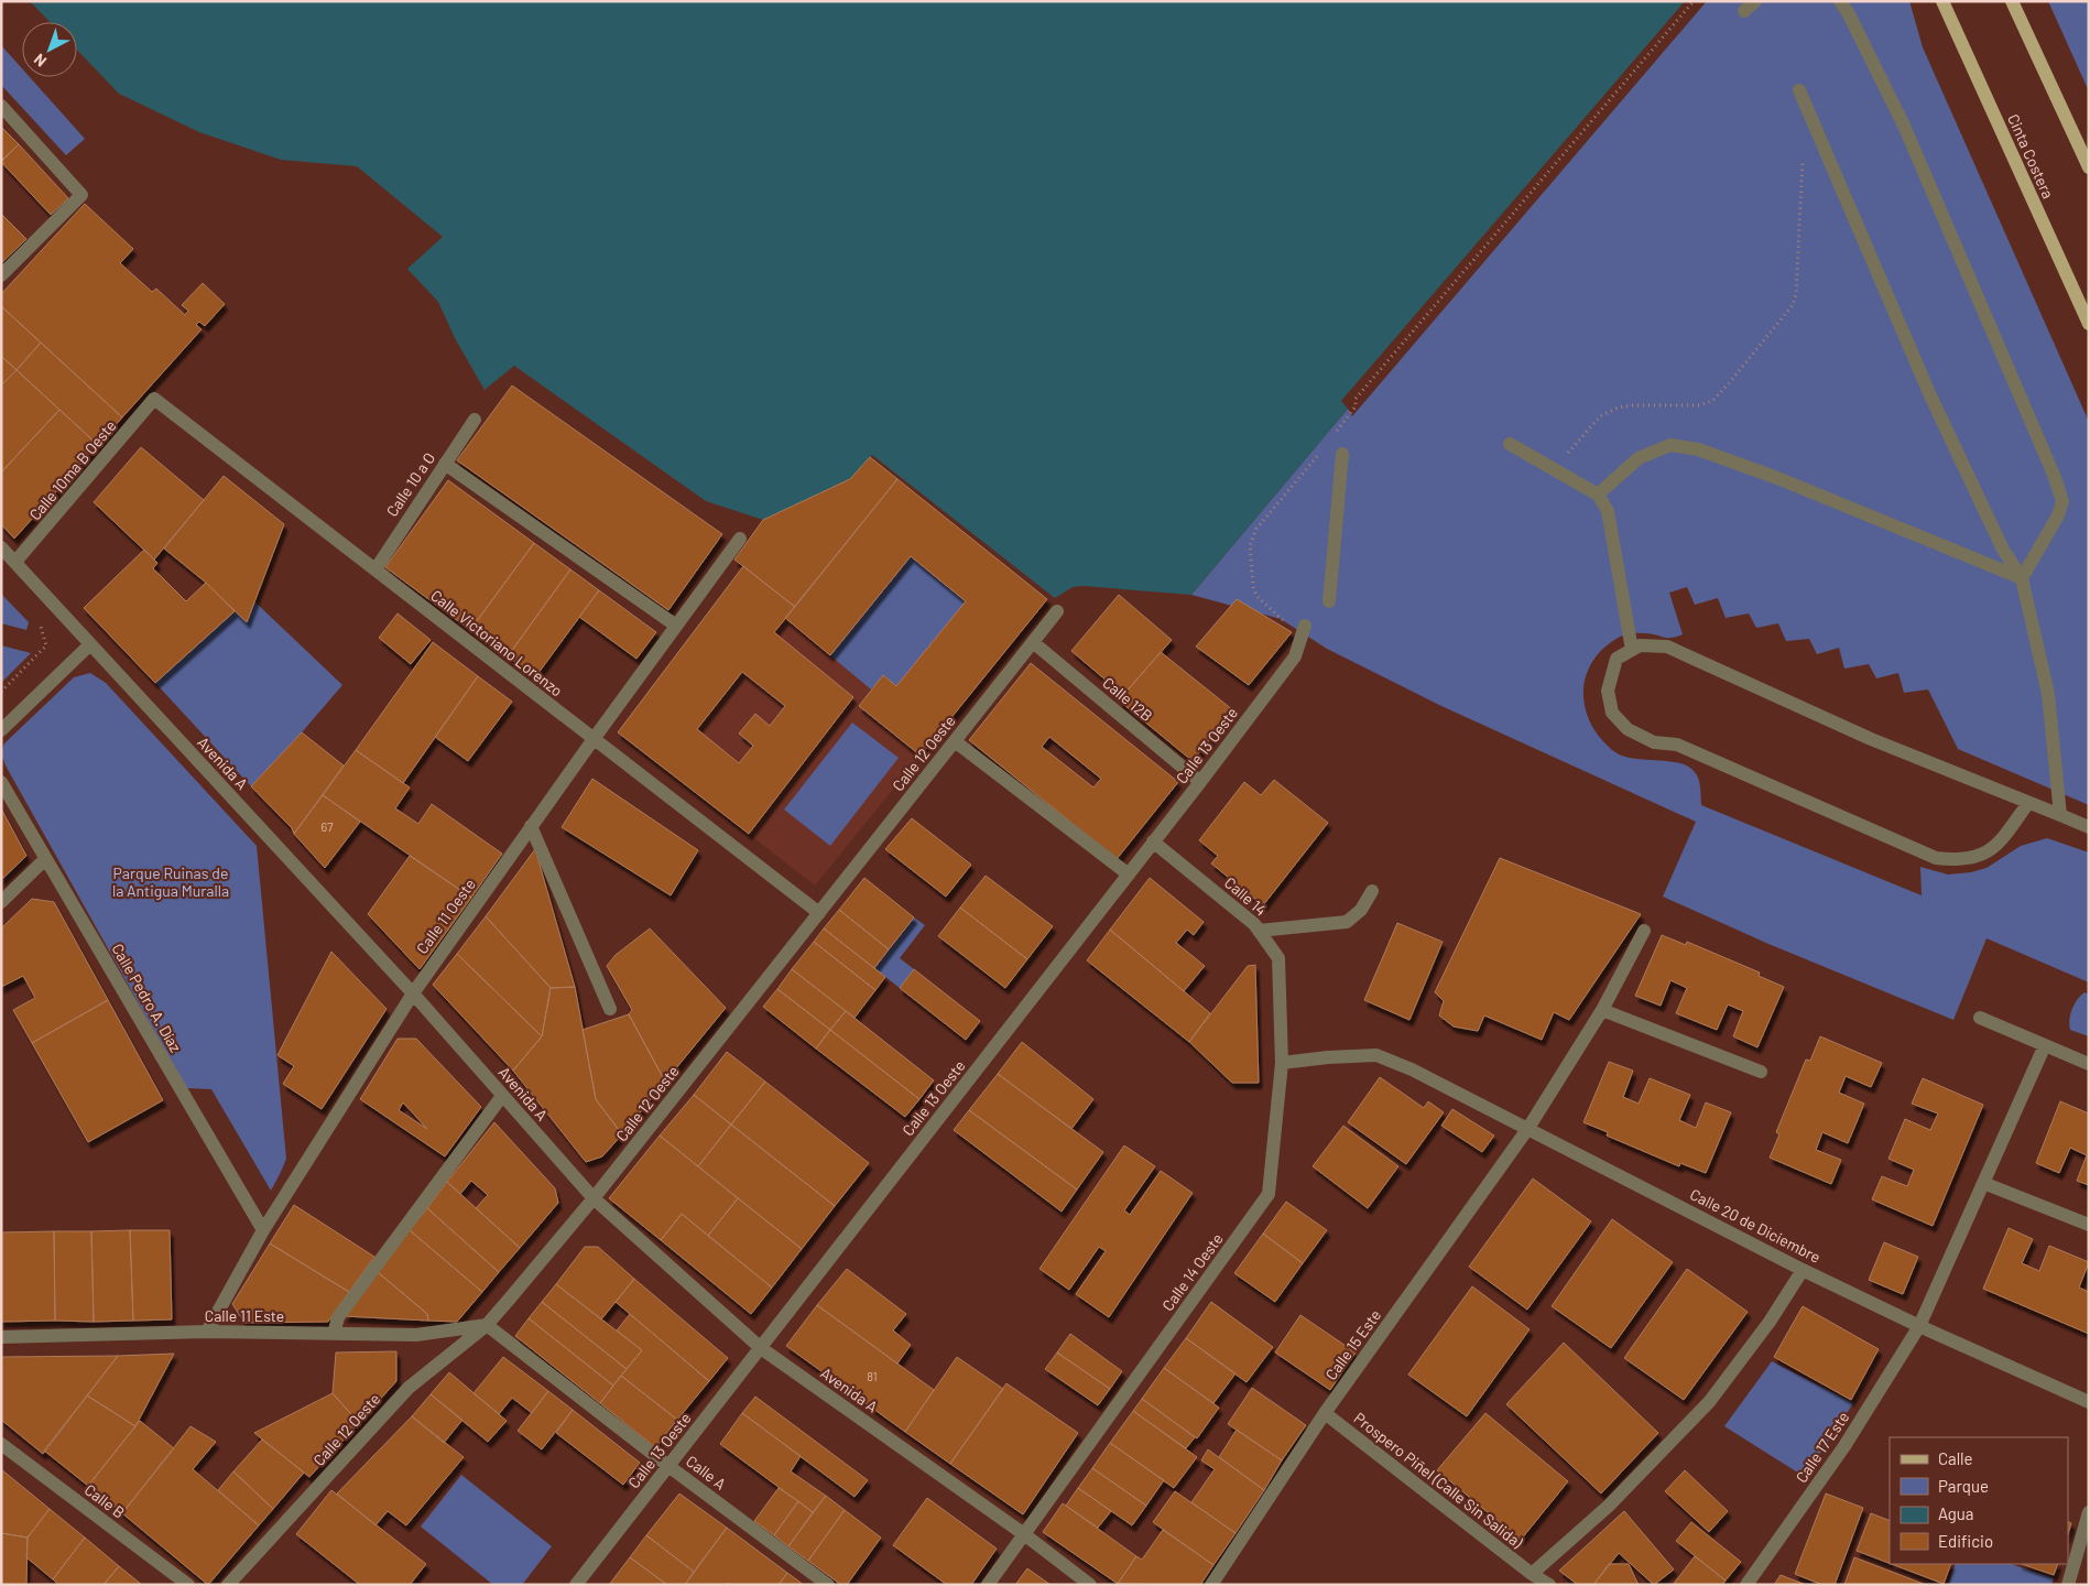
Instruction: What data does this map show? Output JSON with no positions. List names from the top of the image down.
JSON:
{
  "streets": {
    "main road": ["Cinta Costera"],
    "street": [
      "Calle 10ma B Oeste",
      "Calle 10 a O",
      "Calle Victoriano Lorenzo",
      "Calle 12B",
      "Calle 13 Oeste",
      "Calle 12 Oeste",
      "Avenida A",
      "Calle 14",
      "Calle 11 Oeste",
      "Calle Pedro A. Díaz",
      "Calle 20 de Diciembre",
      "Calle 14 Oeste",
      "Calle 11 Este",
      "Calle 15 Este",
      "Calle 17 Este",
      "Calle A",
      "Prospero Piñel (Calle Sin Salida)",
      "Calle B"
    ]
  },
  "crossings": [
    ["Calle 10ma B Oeste", "Calle Victoriano Lorenzo"],
    ["Calle 10ma B Oeste", "Avenida A"],
    ["Calle 10 a O", "Calle Victoriano Lorenzo"],
    ["Calle Victoriano Lorenzo", "Calle 12 Oeste"],
    ["Calle Victoriano Lorenzo", "Calle 11 Oeste"],
    ["Calle 12B", "Calle 13 Oeste"],
    ["Calle 12B", "Calle 12 Oeste"],
    ["Calle 13 Oeste", "Avenida A"],
    ["Calle 13 Oeste", "Calle 14"],
    ["Calle 13 Oeste", "Calle A"],
    ["Calle 12 Oeste", "Avenida A"],
    ["Calle 12 Oeste", "Calle 11 Este"],
    ["Calle 12 Oeste", "Calle A"],
    ["Avenida A", "Calle 11 Oeste"],
    ["Avenida A", "Calle 14 Oeste"],
    ["Calle 14", "Calle 20 de Diciembre"],
    ["Calle 14", "Calle 14 Oeste"],
    ["Calle 11 Oeste", "Calle Pedro A. Díaz"],
    ["Calle 11 Oeste", "Calle 11 Este"],
    ["Calle 20 de Diciembre", "Calle 14 Oeste"],
    ["Calle 20 de Diciembre", "Calle 15 Este"],
    ["Calle 20 de Diciembre", "Calle 17 Este"],
    ["Calle 11 Este", "Calle A"],
    ["Calle 15 Este", "Prospero Piñel (Calle Sin Salida)"]
  ],
  "parks": ["Parque Ruinas de la Antigua Muralla"],
  "house_numbers": ["67", "81"],
  "legend": [
    "Calle",
    "Parque",
    "Agua",
    "Edificio"
  ],
  "north": "bottom left"
}
